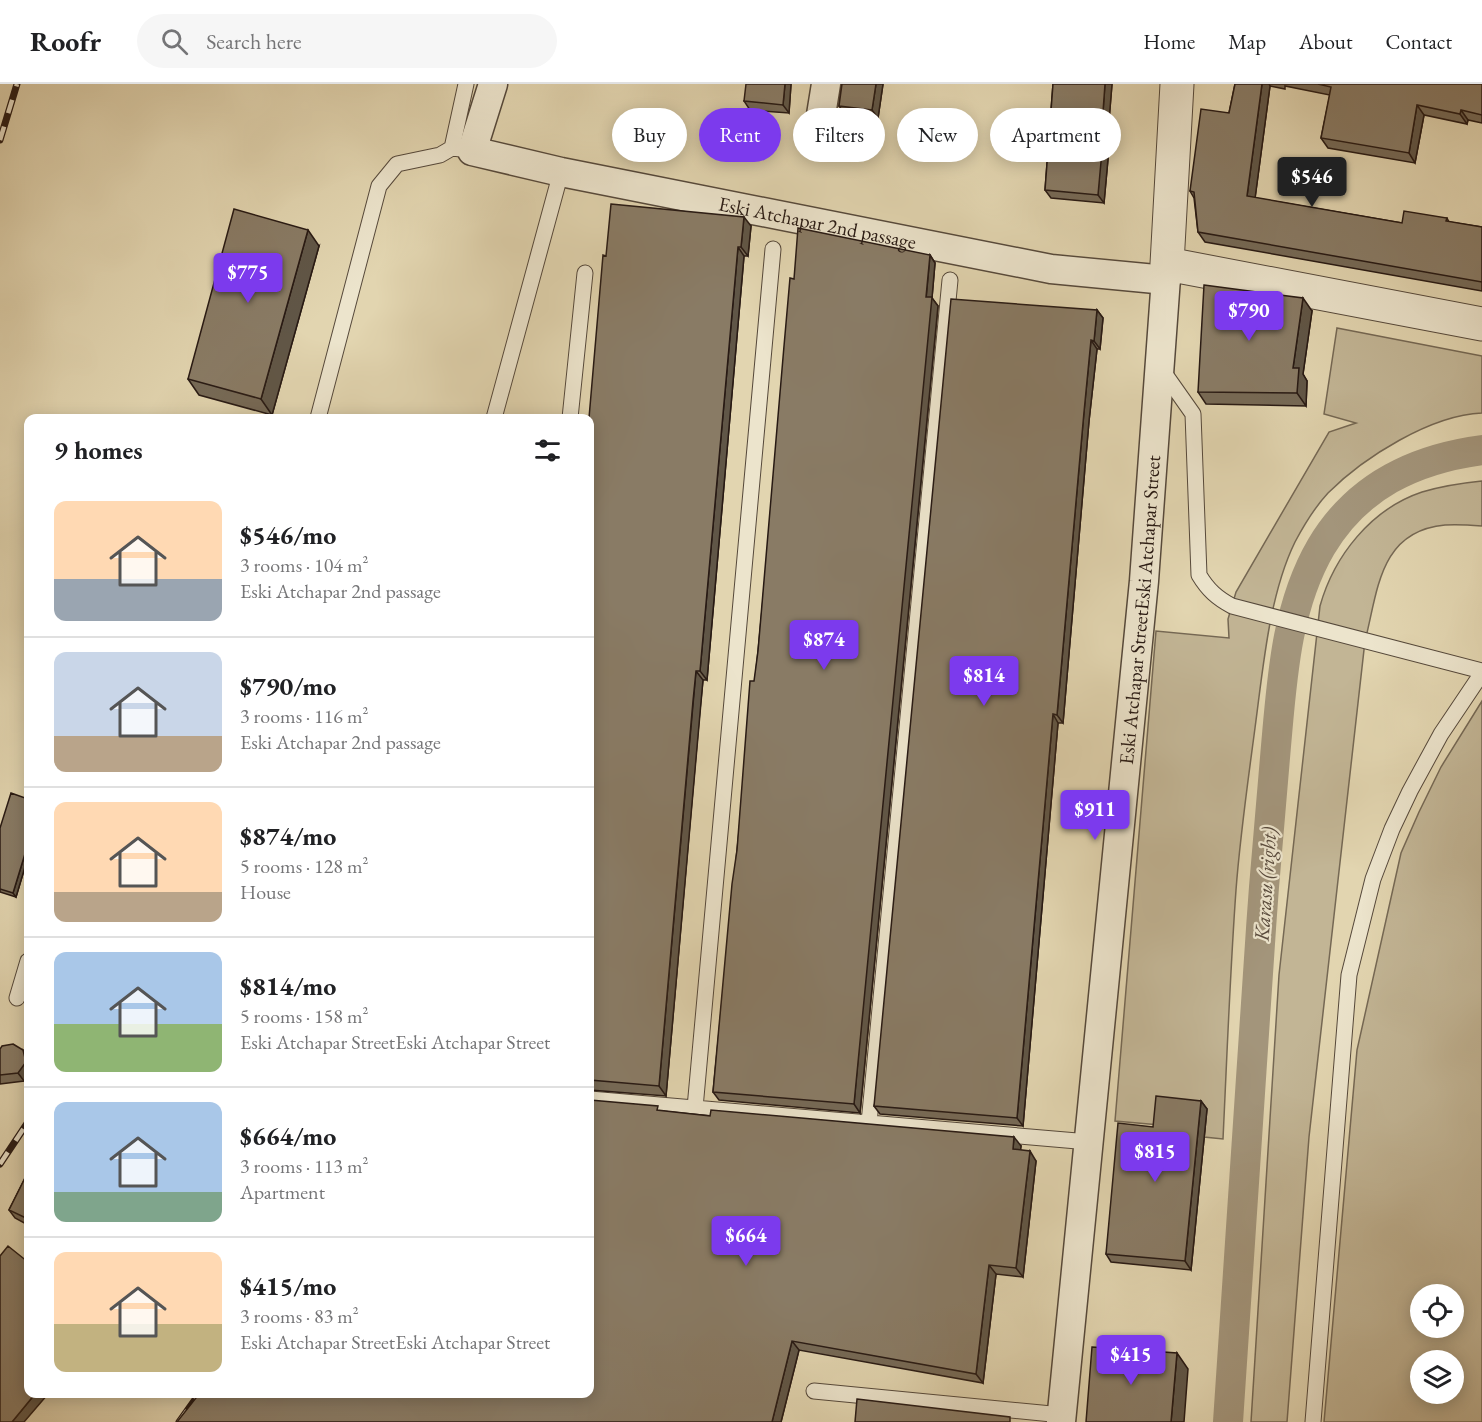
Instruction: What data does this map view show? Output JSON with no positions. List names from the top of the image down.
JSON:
{
  "streets": {
    "street": ["Eski Atchapar 2nd passage", "Eski Atchapar StreetEski Atchapar Street"]
  },
  "crossings": [
    ["Eski Atchapar 2nd passage", "Eski Atchapar StreetEski Atchapar Street"]
  ],
  "water": ["Karasu (right)"],
  "page": {
    "header": "Roofr",
    "search": "Search here",
    "nav": [
      "Home",
      "Map",
      "About",
      "Contact"
    ],
    "chip": [
      "Buy",
      "Rent",
      "Filters",
      "New",
      "Apartment"
    ],
    "price": [
      "$546",
      "$775",
      "$790",
      "$874",
      "$814",
      "$911",
      "$815",
      "$664",
      "$415"
    ],
    "heading": "9 homes",
    "list": [
      {
        "name": "$546/mo",
        "note": "3 rooms · 104 m² · Eski Atchapar 2nd passage"
      },
      {
        "name": "$790/mo",
        "note": "3 rooms · 116 m² · Eski Atchapar 2nd passage"
      },
      {
        "name": "$874/mo",
        "note": "5 rooms · 128 m² · House"
      },
      {
        "name": "$814/mo",
        "note": "5 rooms · 158 m² · Eski Atchapar StreetEski Atchapar Street"
      },
      {
        "name": "$664/mo",
        "note": "3 rooms · 113 m² · Apartment"
      },
      {
        "name": "$415/mo",
        "note": "3 rooms · 83 m² · Eski Atchapar StreetEski Atchapar Street"
      }
    ]
  }
}
